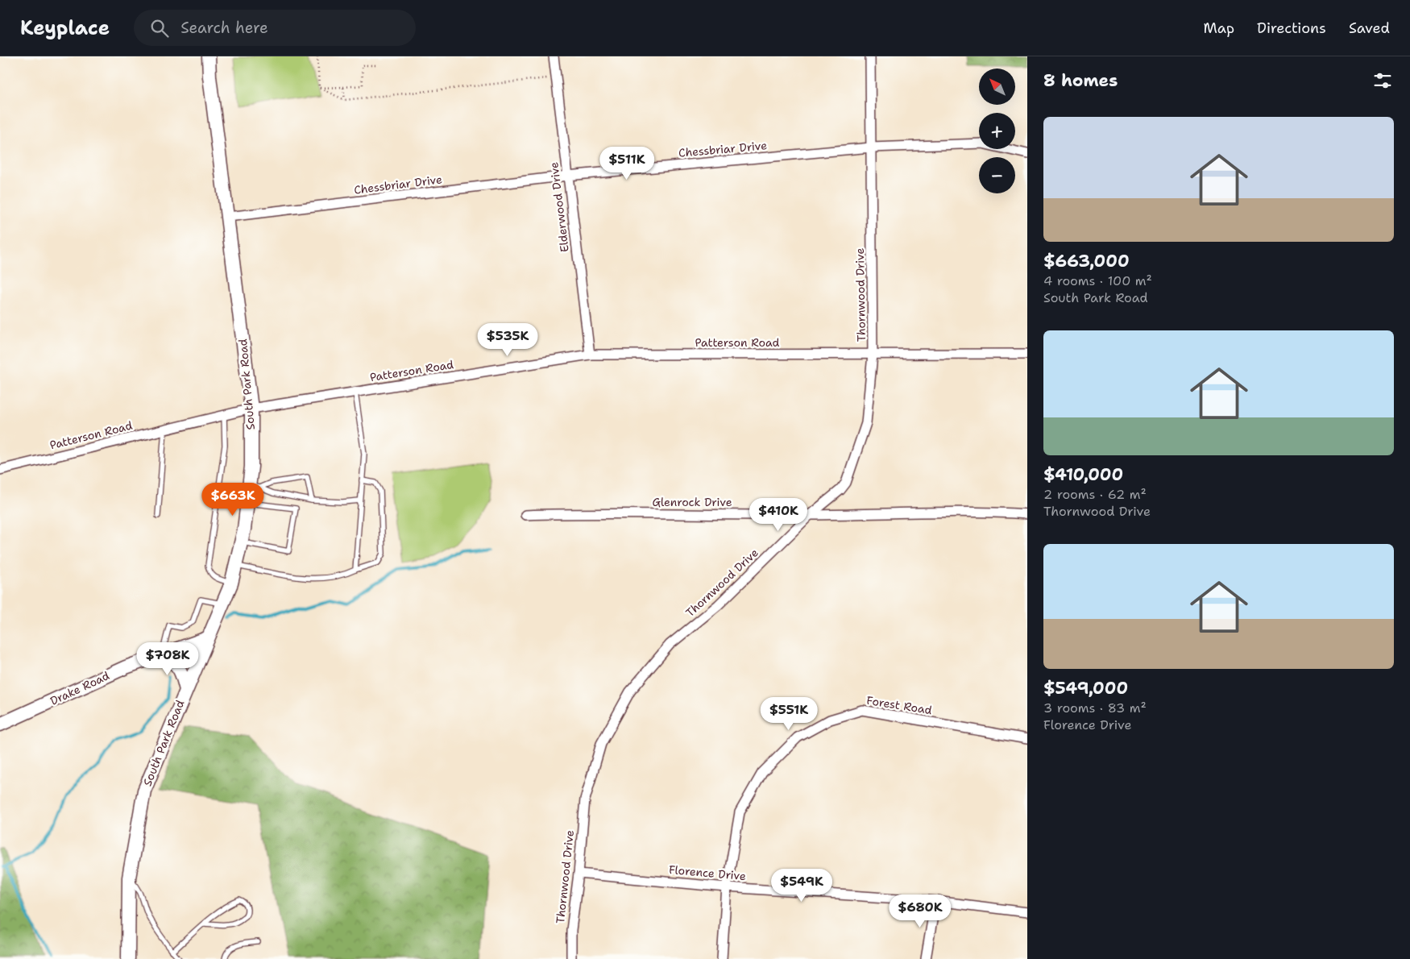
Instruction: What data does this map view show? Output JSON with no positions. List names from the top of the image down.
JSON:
{
  "streets": {
    "main road": ["South Park Road", "Drake Road"],
    "street": [
      "Chessbriar Drive",
      "Elderwood Drive",
      "Thornwood Drive",
      "Patterson Road",
      "Glenrock Drive",
      "Forest Road",
      "Florence Drive"
    ]
  },
  "crossings": [
    ["Chessbriar Drive", "Elderwood Drive"],
    ["Chessbriar Drive", "Thornwood Drive"],
    ["Chessbriar Drive", "South Park Road"],
    ["Elderwood Drive", "Patterson Road"],
    ["Thornwood Drive", "Patterson Road"],
    ["Thornwood Drive", "Glenrock Drive"],
    ["Thornwood Drive", "Florence Drive"],
    ["Patterson Road", "South Park Road"],
    ["South Park Road", "Drake Road"],
    ["Forest Road", "Florence Drive"]
  ],
  "north": "top left",
  "page": {
    "header": "Keyplace",
    "search": "Search here",
    "nav": ["Map", "Directions", "Saved"],
    "heading": "8 homes",
    "map_buttons": ["+", "−"],
    "list": [
      {
        "name": "$663,000",
        "note": "4 rooms · 100 m² · South Park Road"
      },
      {
        "name": "$410,000",
        "note": "2 rooms · 62 m² · Thornwood Drive"
      },
      {
        "name": "$549,000",
        "note": "3 rooms · 83 m² · Florence Drive"
      }
    ],
    "price": [
      "$511K",
      "$535K",
      "$663K",
      "$410K",
      "$708K",
      "$551K",
      "$549K",
      "$680K"
    ]
  }
}
